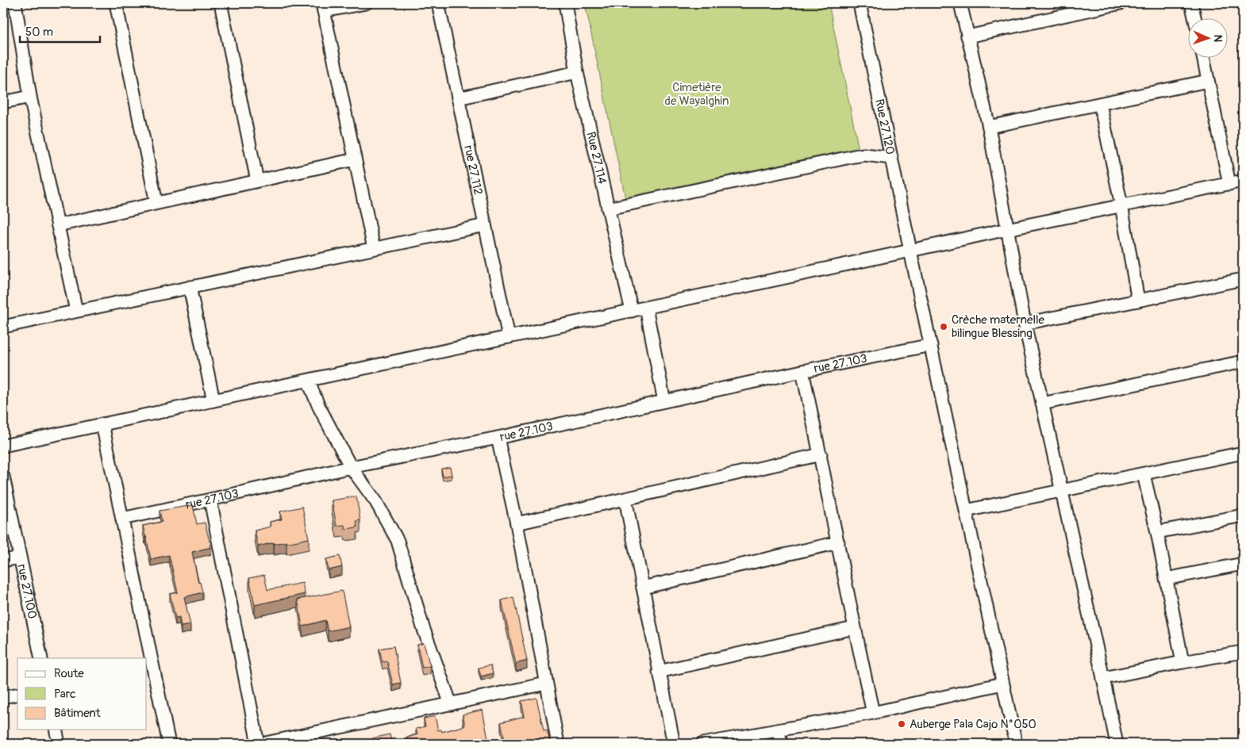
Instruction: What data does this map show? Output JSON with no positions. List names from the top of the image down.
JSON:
{
  "streets": {
    "street": [
      "Rue 27.120",
      "Rue 27.114",
      "rue 27.112",
      "rue 27.103",
      "rue 27.100"
    ]
  },
  "crossings": [
    ["Rue 27.120", "rue 27.103"]
  ],
  "parks": ["Cimetière de Wayalghin"],
  "places": ["Crèche maternelle bilingue Blessing", "Auberge Pala Cajo N°050"],
  "legend": ["Route", "Parc", "Bâtiment"],
  "scale_bar": "50 m",
  "north": "right"
}
